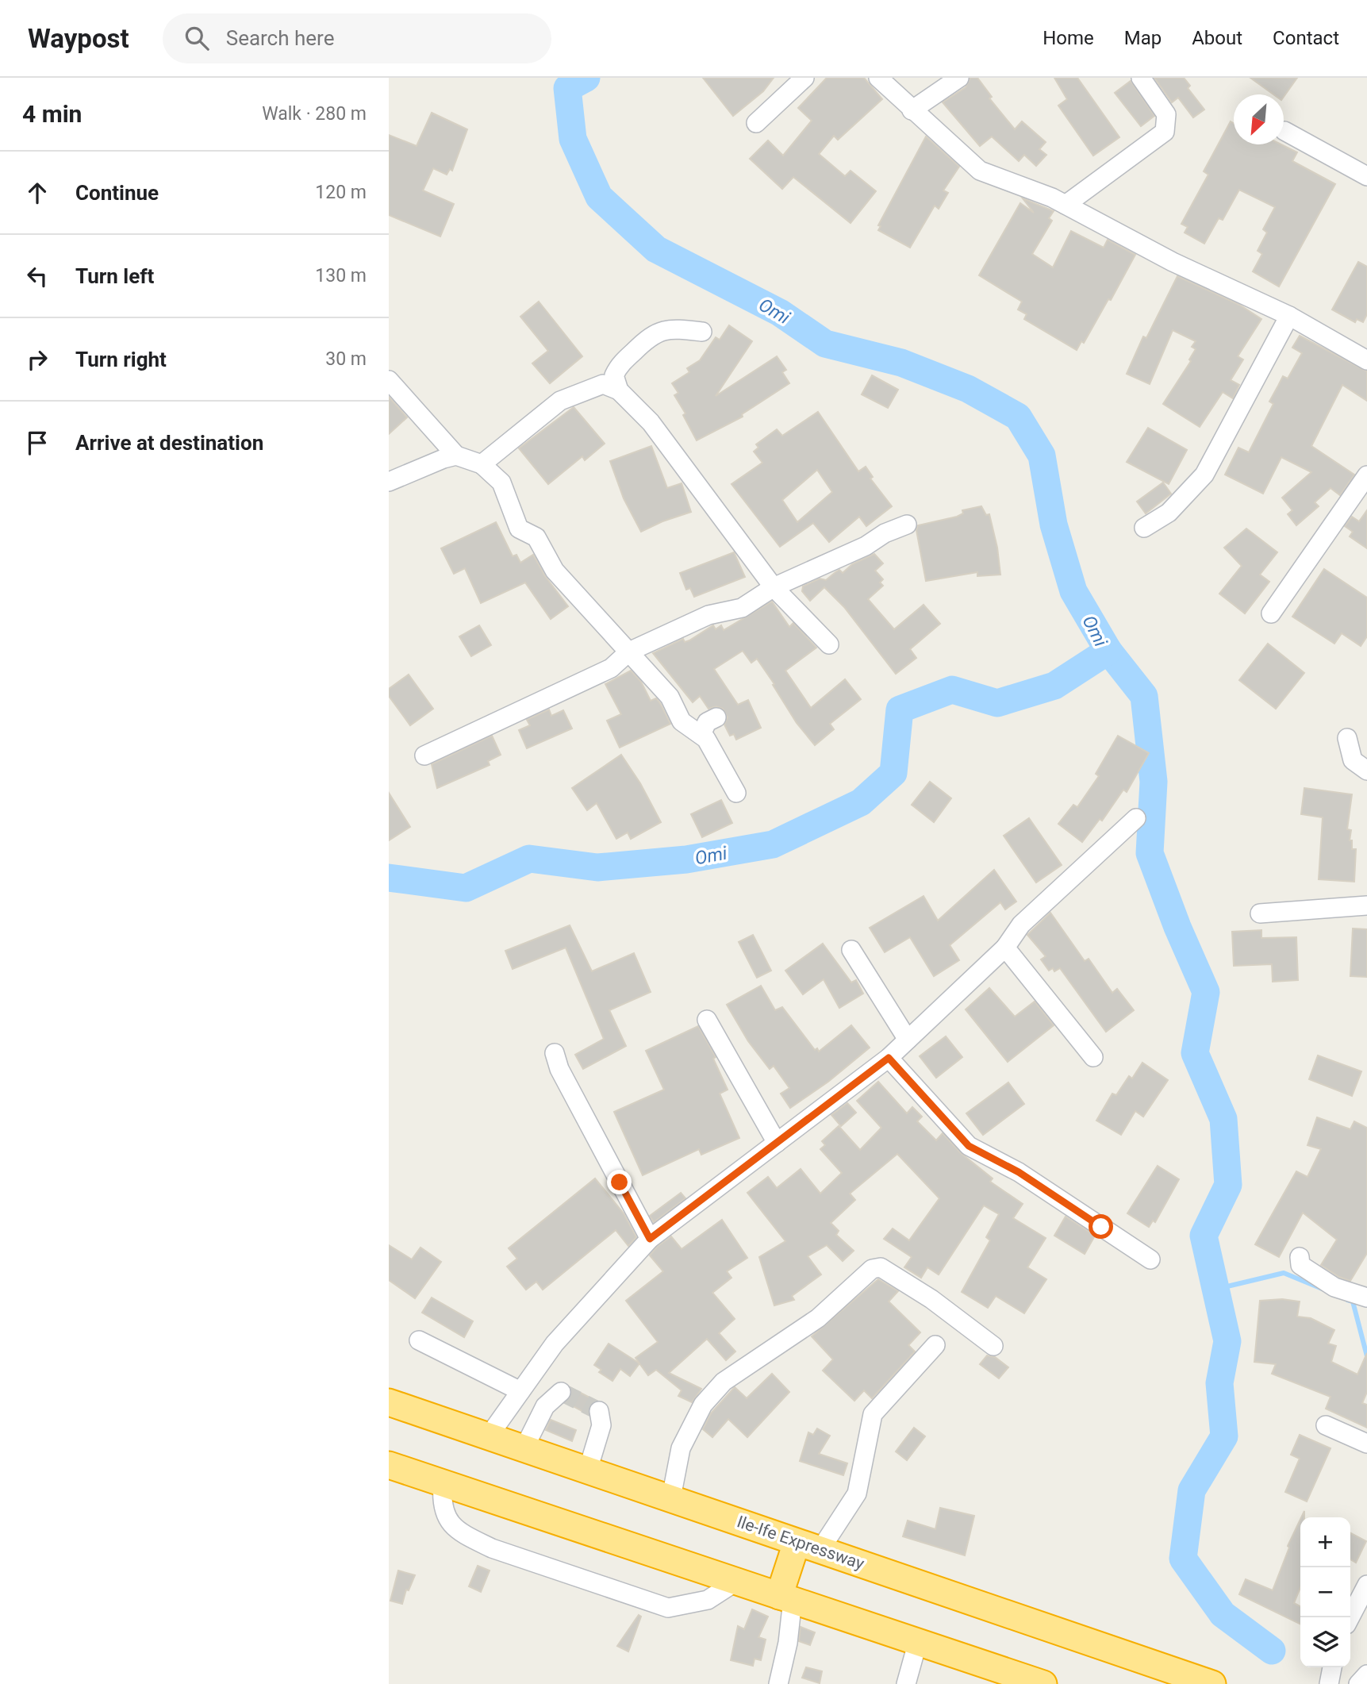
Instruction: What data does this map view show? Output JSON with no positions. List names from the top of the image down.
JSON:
{
  "streets": {
    "highway": ["Ile-Ife Expressway"]
  },
  "water": ["Omi"],
  "north": "bottom left",
  "page": {
    "header": "Waypost",
    "search": "Search here",
    "nav": [
      "Home",
      "Map",
      "About",
      "Contact"
    ],
    "heading": ["4 min", "Walk · 280 m"],
    "list": [
      ["Continue", "120 m"],
      ["Turn left", "130 m"],
      ["Turn right", "30 m"],
      "Arrive at destination"
    ],
    "map_buttons": ["+", "−"]
  }
}
